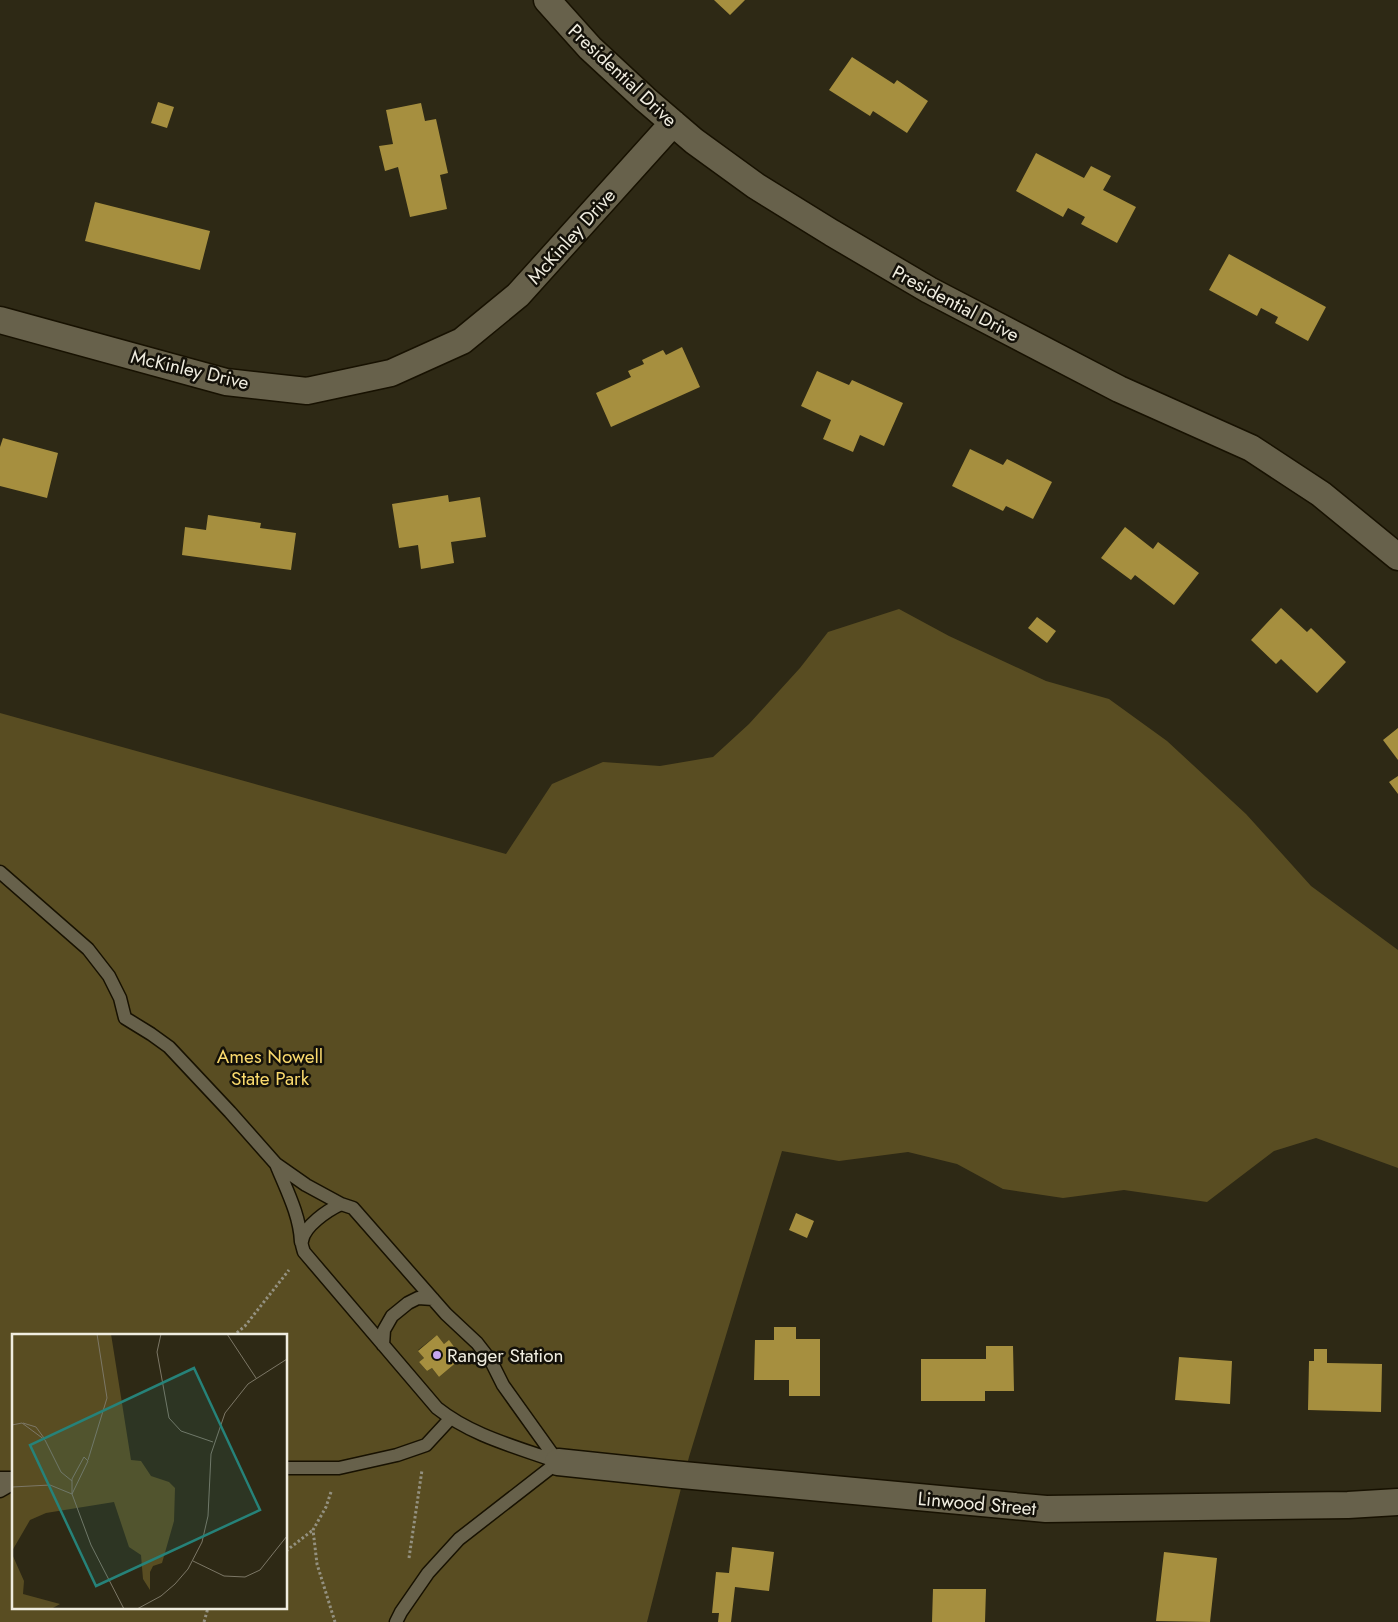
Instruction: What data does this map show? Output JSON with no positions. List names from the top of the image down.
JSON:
{
  "streets": {
    "street": ["Presidential Drive", "McKinley Drive", "Linwood Street"]
  },
  "crossings": [
    ["Presidential Drive", "McKinley Drive"]
  ],
  "parks": ["Ames Nowell State Park"],
  "places": ["Ranger Station"]
}
